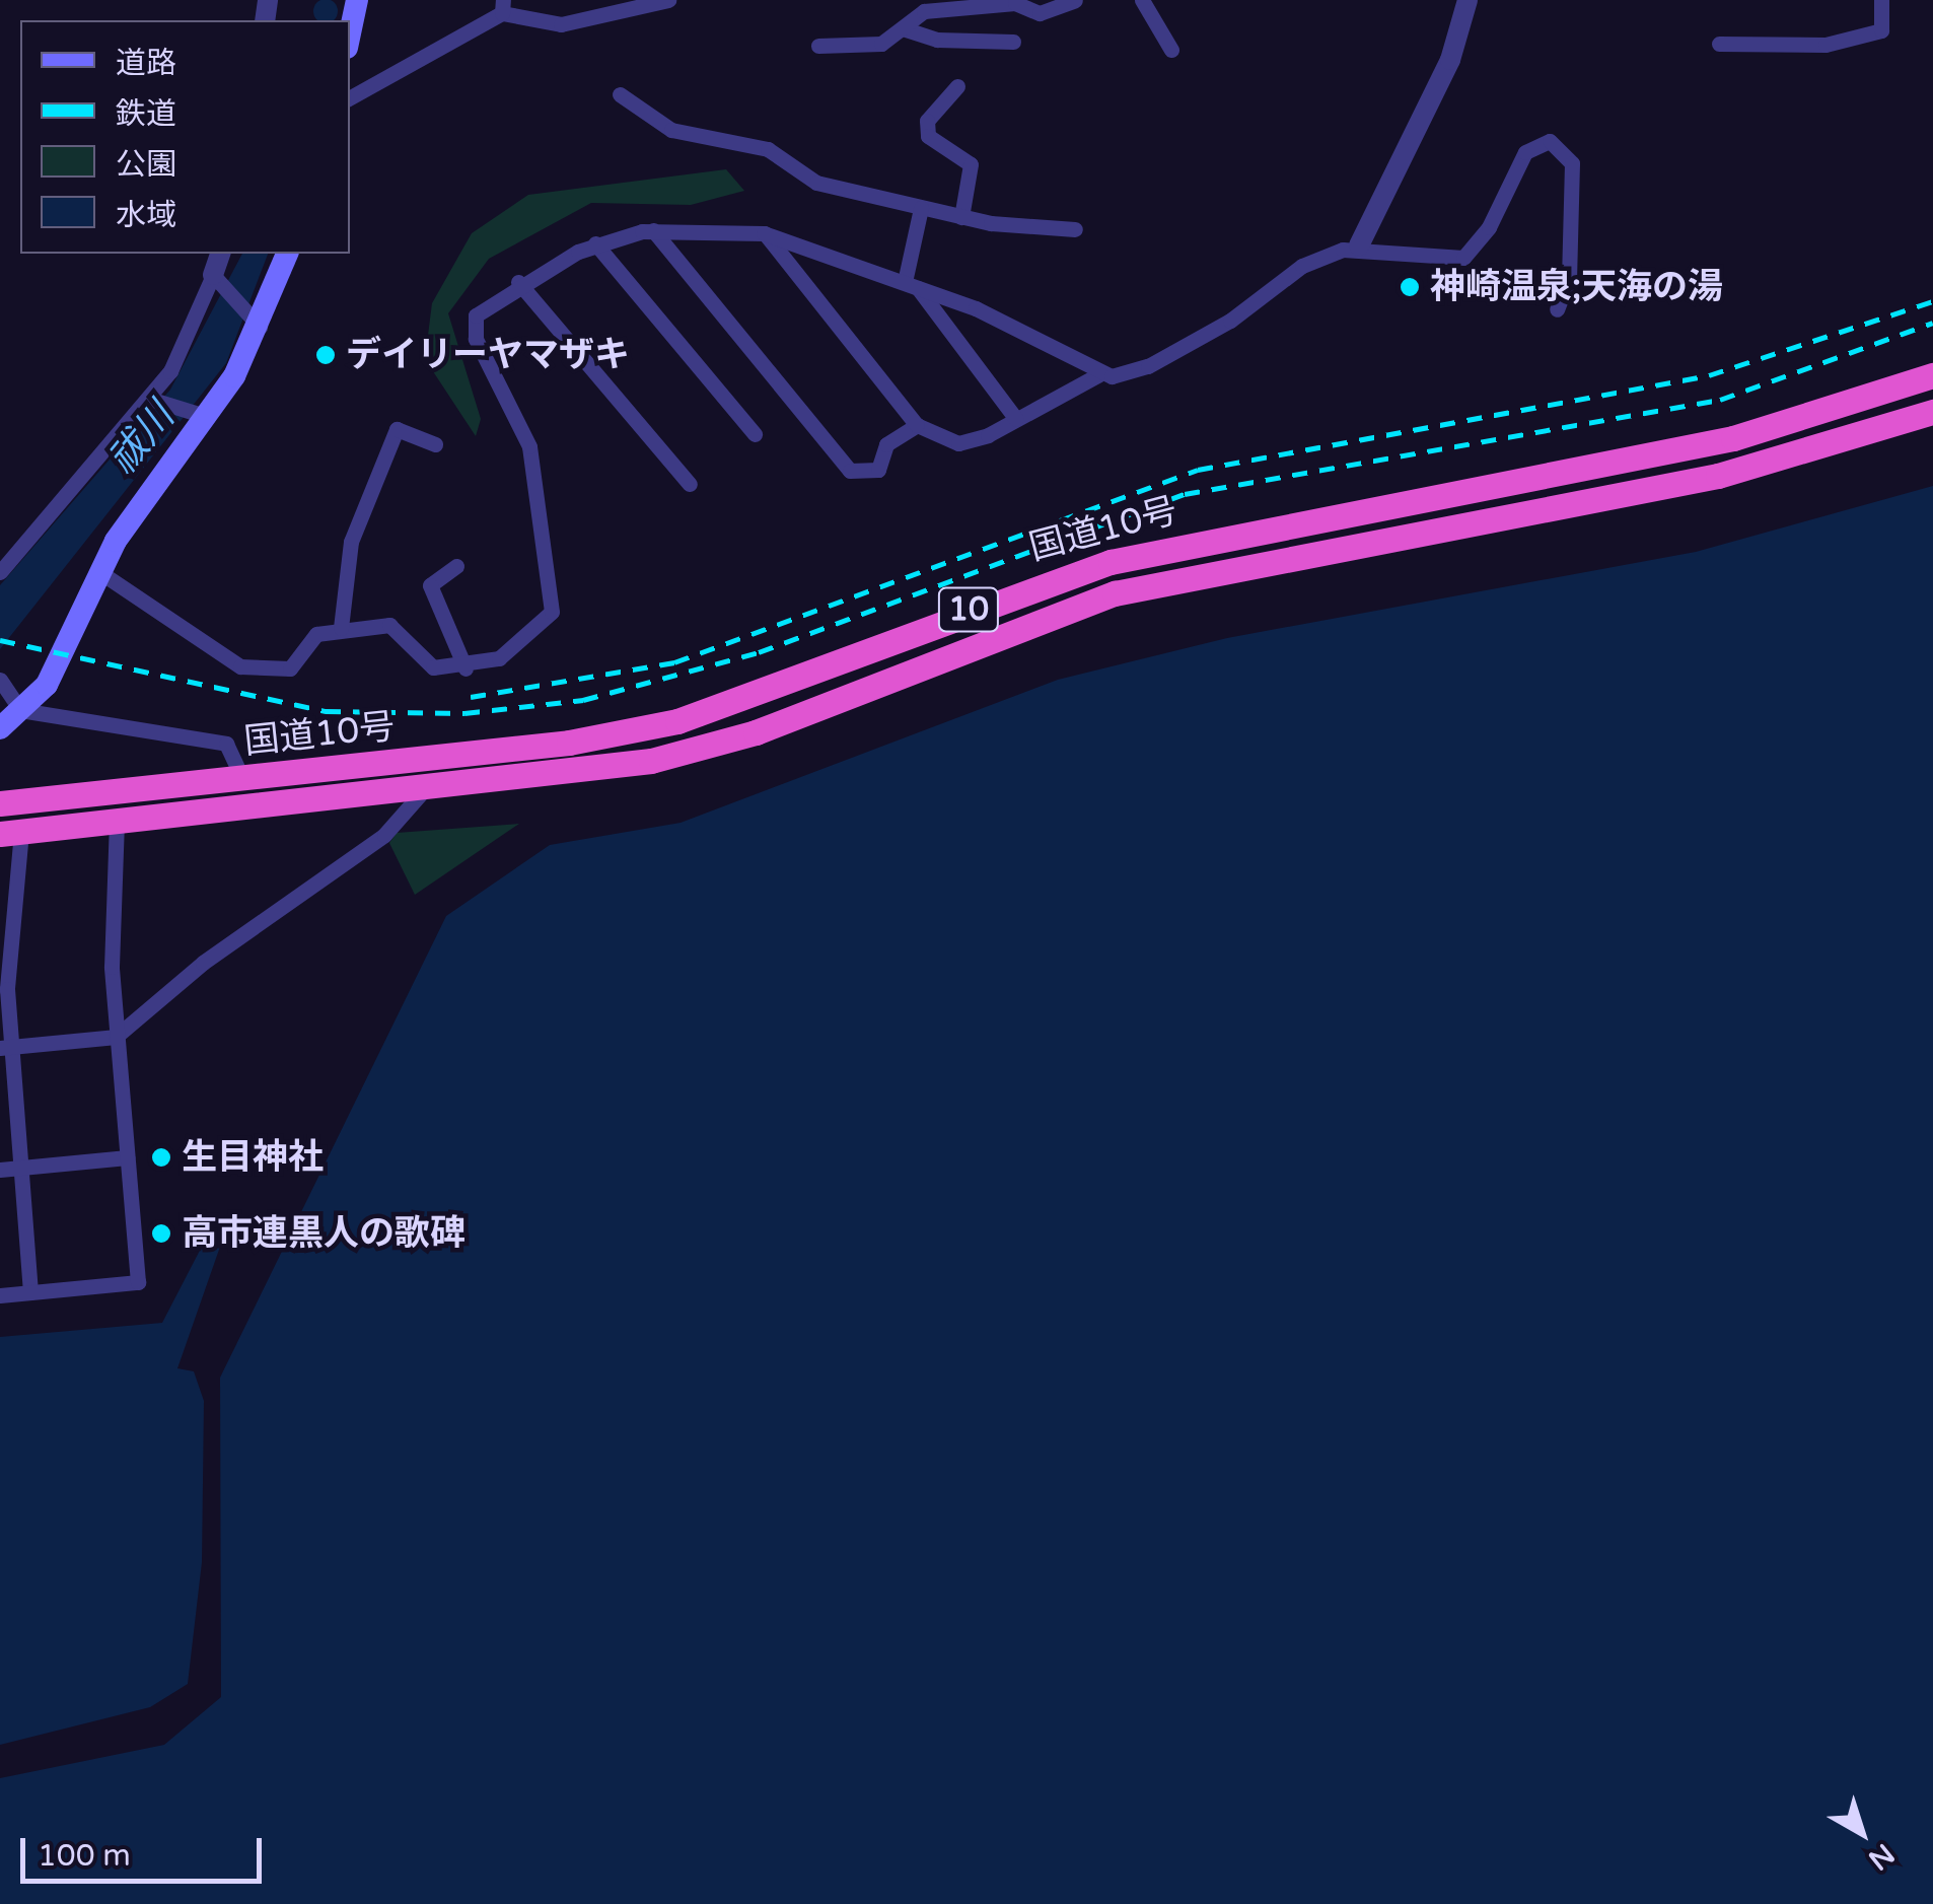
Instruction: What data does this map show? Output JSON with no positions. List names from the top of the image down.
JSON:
{
  "streets": {
    "highway": ["国道10号", "10"]
  },
  "water": ["祓川"],
  "places": [
    "神崎温泉;天海の湯",
    "デイリーヤマザキ",
    "生目神社",
    "高市連黒人の歌碑"
  ],
  "legend": [
    "道路",
    "鉄道",
    "公園",
    "水域"
  ],
  "scale_bar": "100 m",
  "north": "bottom right"
}
